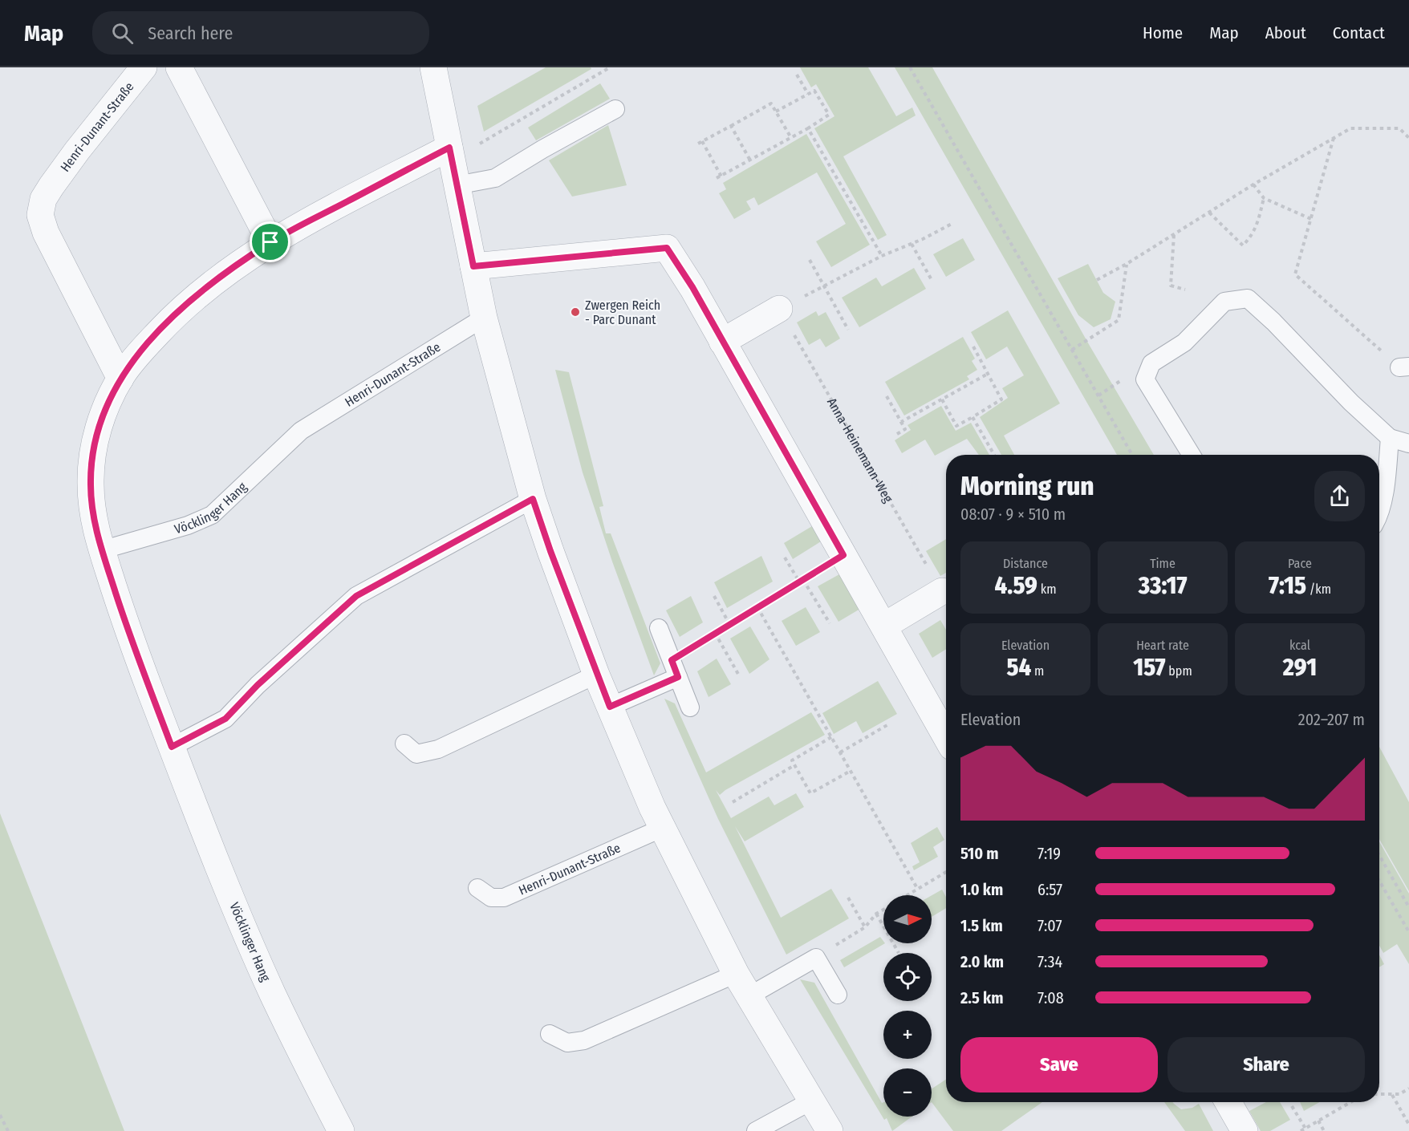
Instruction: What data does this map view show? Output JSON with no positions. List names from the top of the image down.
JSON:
{
  "streets": {
    "street": ["Henri-Dunant-Straße", "Vöcklinger Hang"],
    "path": ["Anna-Heinemann-Weg"]
  },
  "crossings": [
    ["Henri-Dunant-Straße", "Vöcklinger Hang"]
  ],
  "places": ["Zwergen Reich - Parc Dunant"],
  "north": "right",
  "page": {
    "header": "Map",
    "search": "Search here",
    "nav": [
      "Home",
      "Map",
      "About",
      "Contact"
    ],
    "heading": ["Morning run", "08:07 · 9 × 510 m"],
    "stats": [
      ["Distance", "4.59 km"],
      ["Time", "33:17"],
      ["Pace", "7:15 /km"],
      ["Elevation", "54 m"],
      ["Heart rate", "157 bpm"],
      ["kcal", "291"]
    ],
    "chart": ["Elevation", "202–207 m"],
    "list": [
      {
        "name": "510 m",
        "note": "7:19"
      },
      {
        "name": "1.0 km",
        "note": "6:57"
      },
      {
        "name": "1.5 km",
        "note": "7:07"
      },
      {
        "name": "2.0 km",
        "note": "7:34"
      },
      {
        "name": "2.5 km",
        "note": "7:08"
      }
    ],
    "map_buttons": ["+", "−"],
    "buttons": ["Save", "Share"]
  }
}
